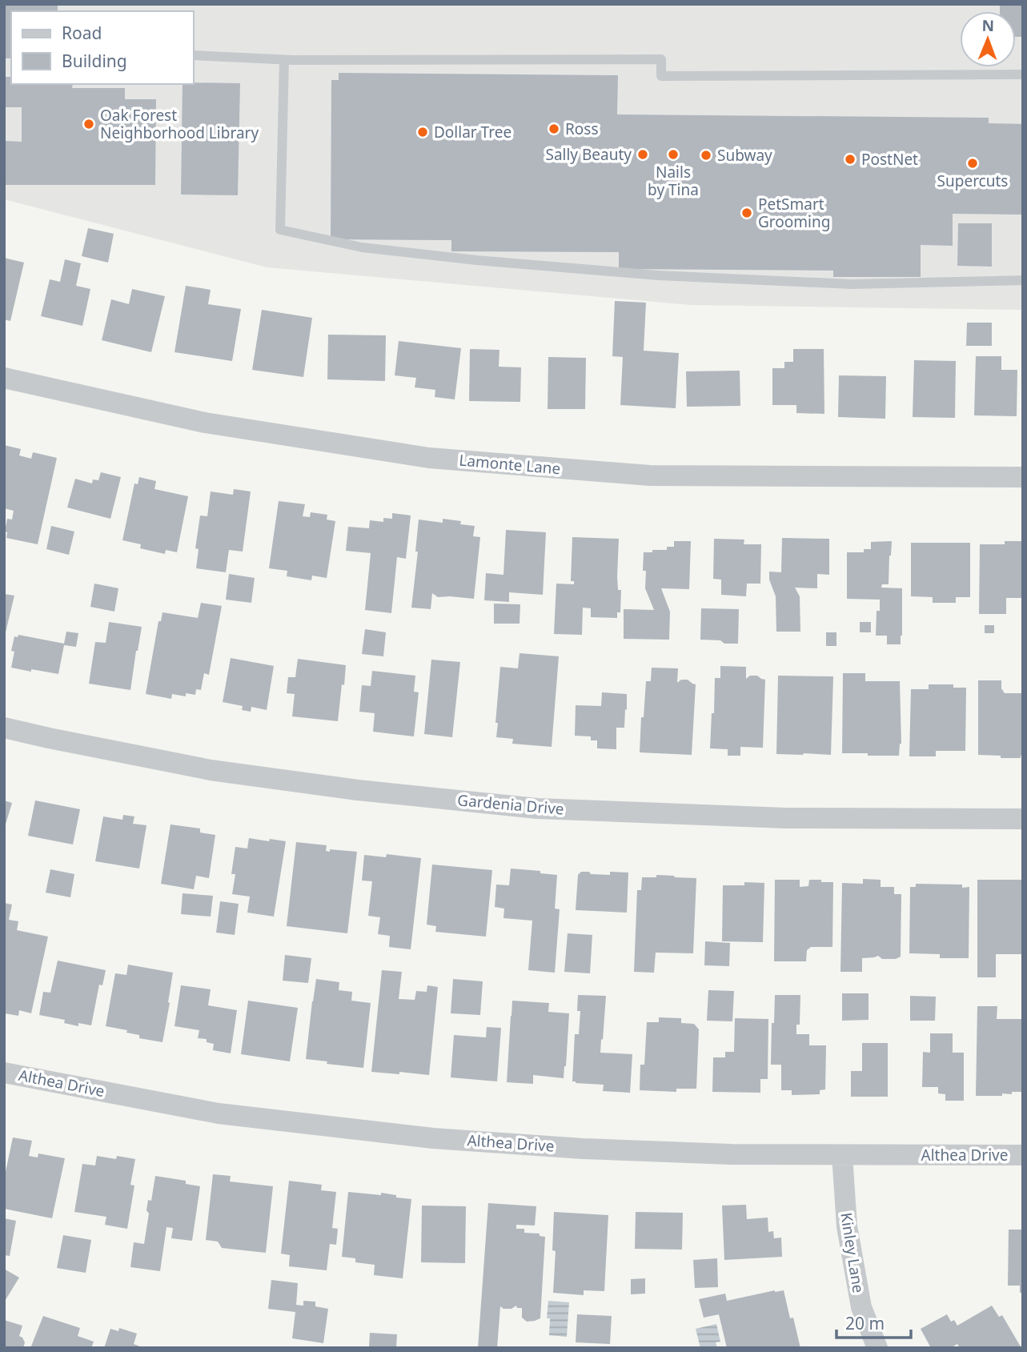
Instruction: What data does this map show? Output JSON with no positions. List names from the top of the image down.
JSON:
{
  "streets": {
    "street": [
      "Lamonte Lane",
      "Gardenia Drive",
      "Althea Drive",
      "Kinley Lane"
    ]
  },
  "crossings": [
    ["Althea Drive", "Kinley Lane"]
  ],
  "places": [
    "Oak Forest Neighborhood Library",
    "Ross",
    "Dollar Tree",
    "Sally Beauty",
    "Nails by Tina",
    "Subway",
    "PostNet",
    "Supercuts",
    "PetSmart Grooming"
  ],
  "legend": ["Road", "Building"],
  "scale_bar": "20 m",
  "north": "top"
}
